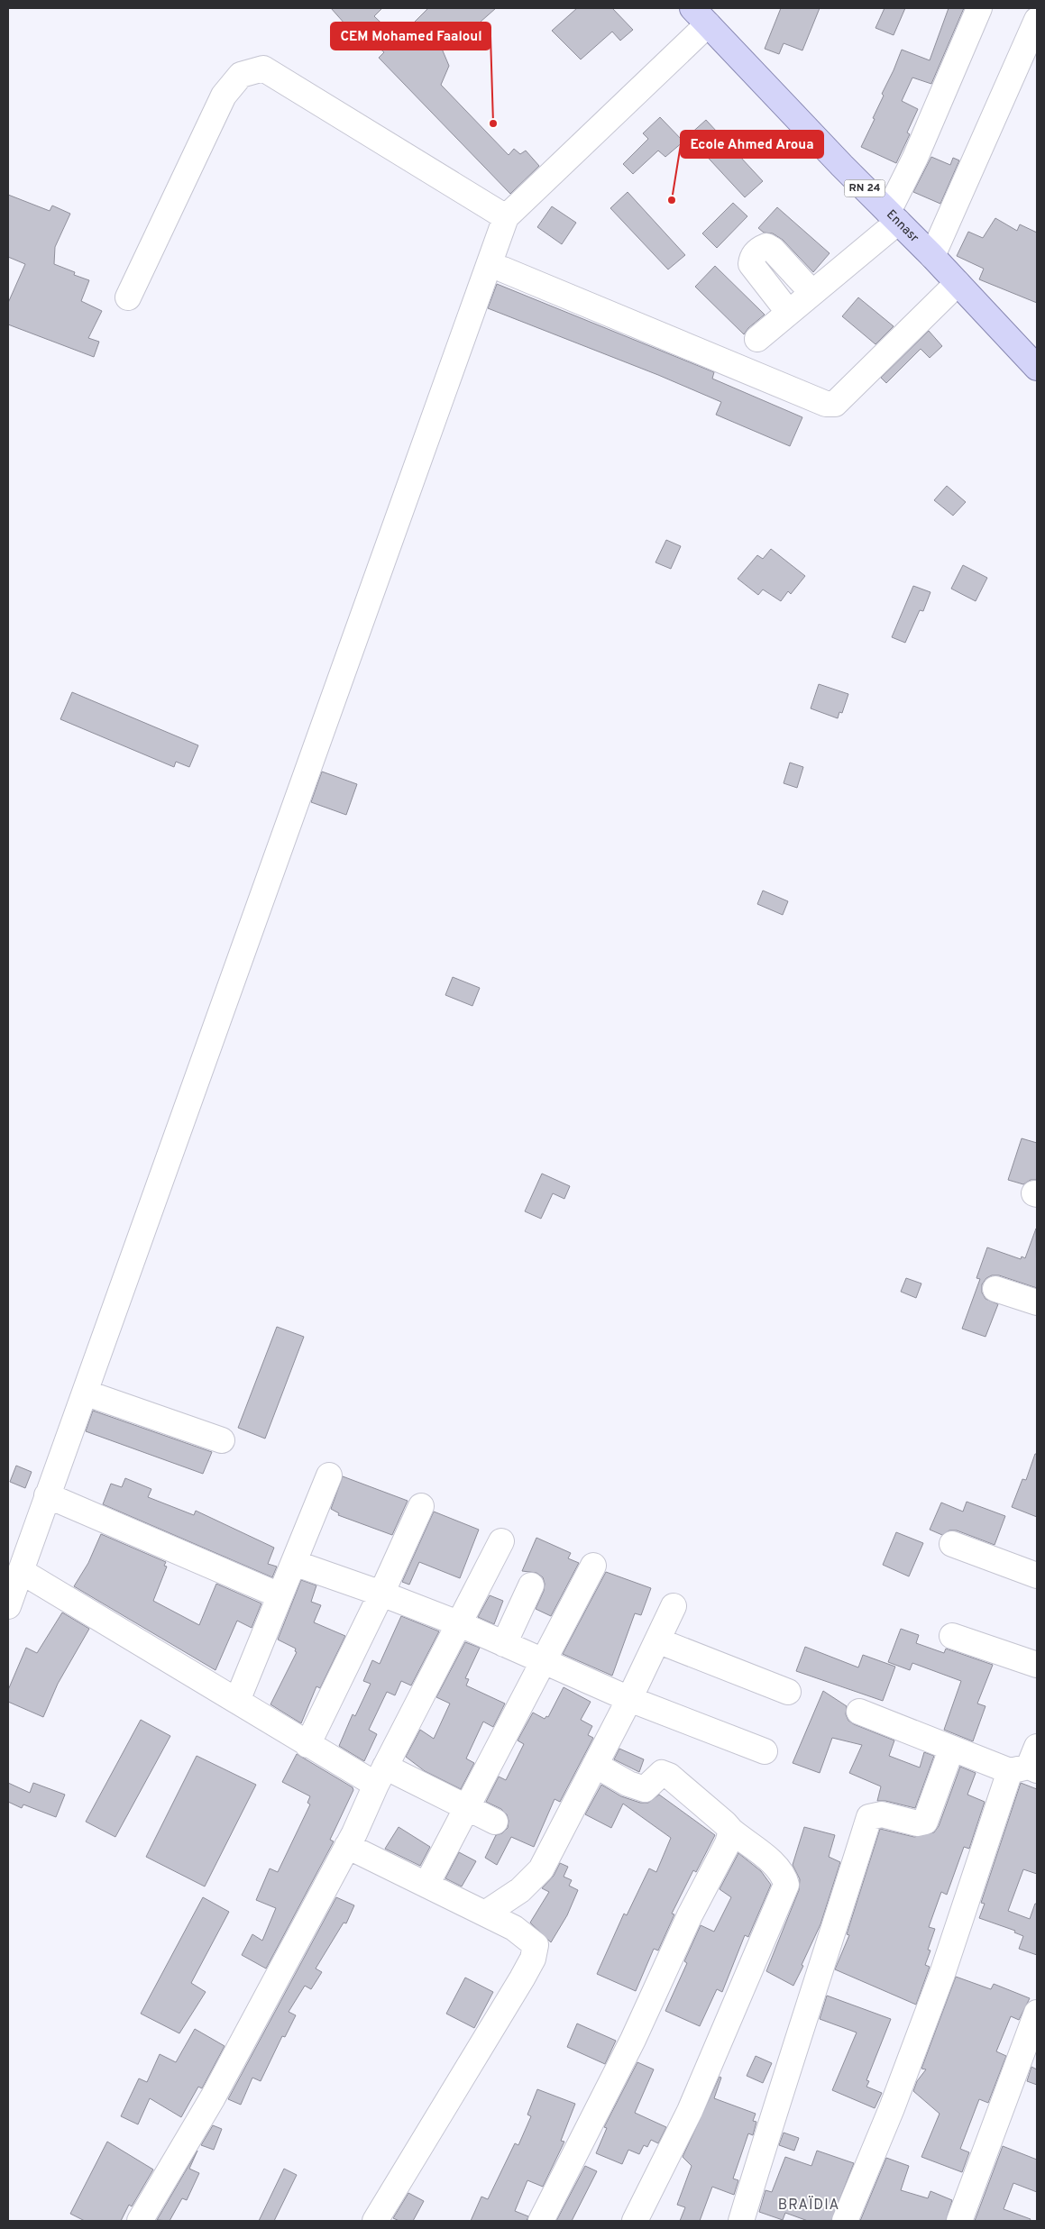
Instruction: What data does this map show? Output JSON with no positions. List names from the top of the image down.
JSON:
{
  "streets": {
    "main road": ["RN 24", "Ennasr"]
  },
  "districts": ["BRAÏDIA"],
  "places": ["CEM Mohamed Faaloul", "Ecole Ahmed Aroua"]
}
